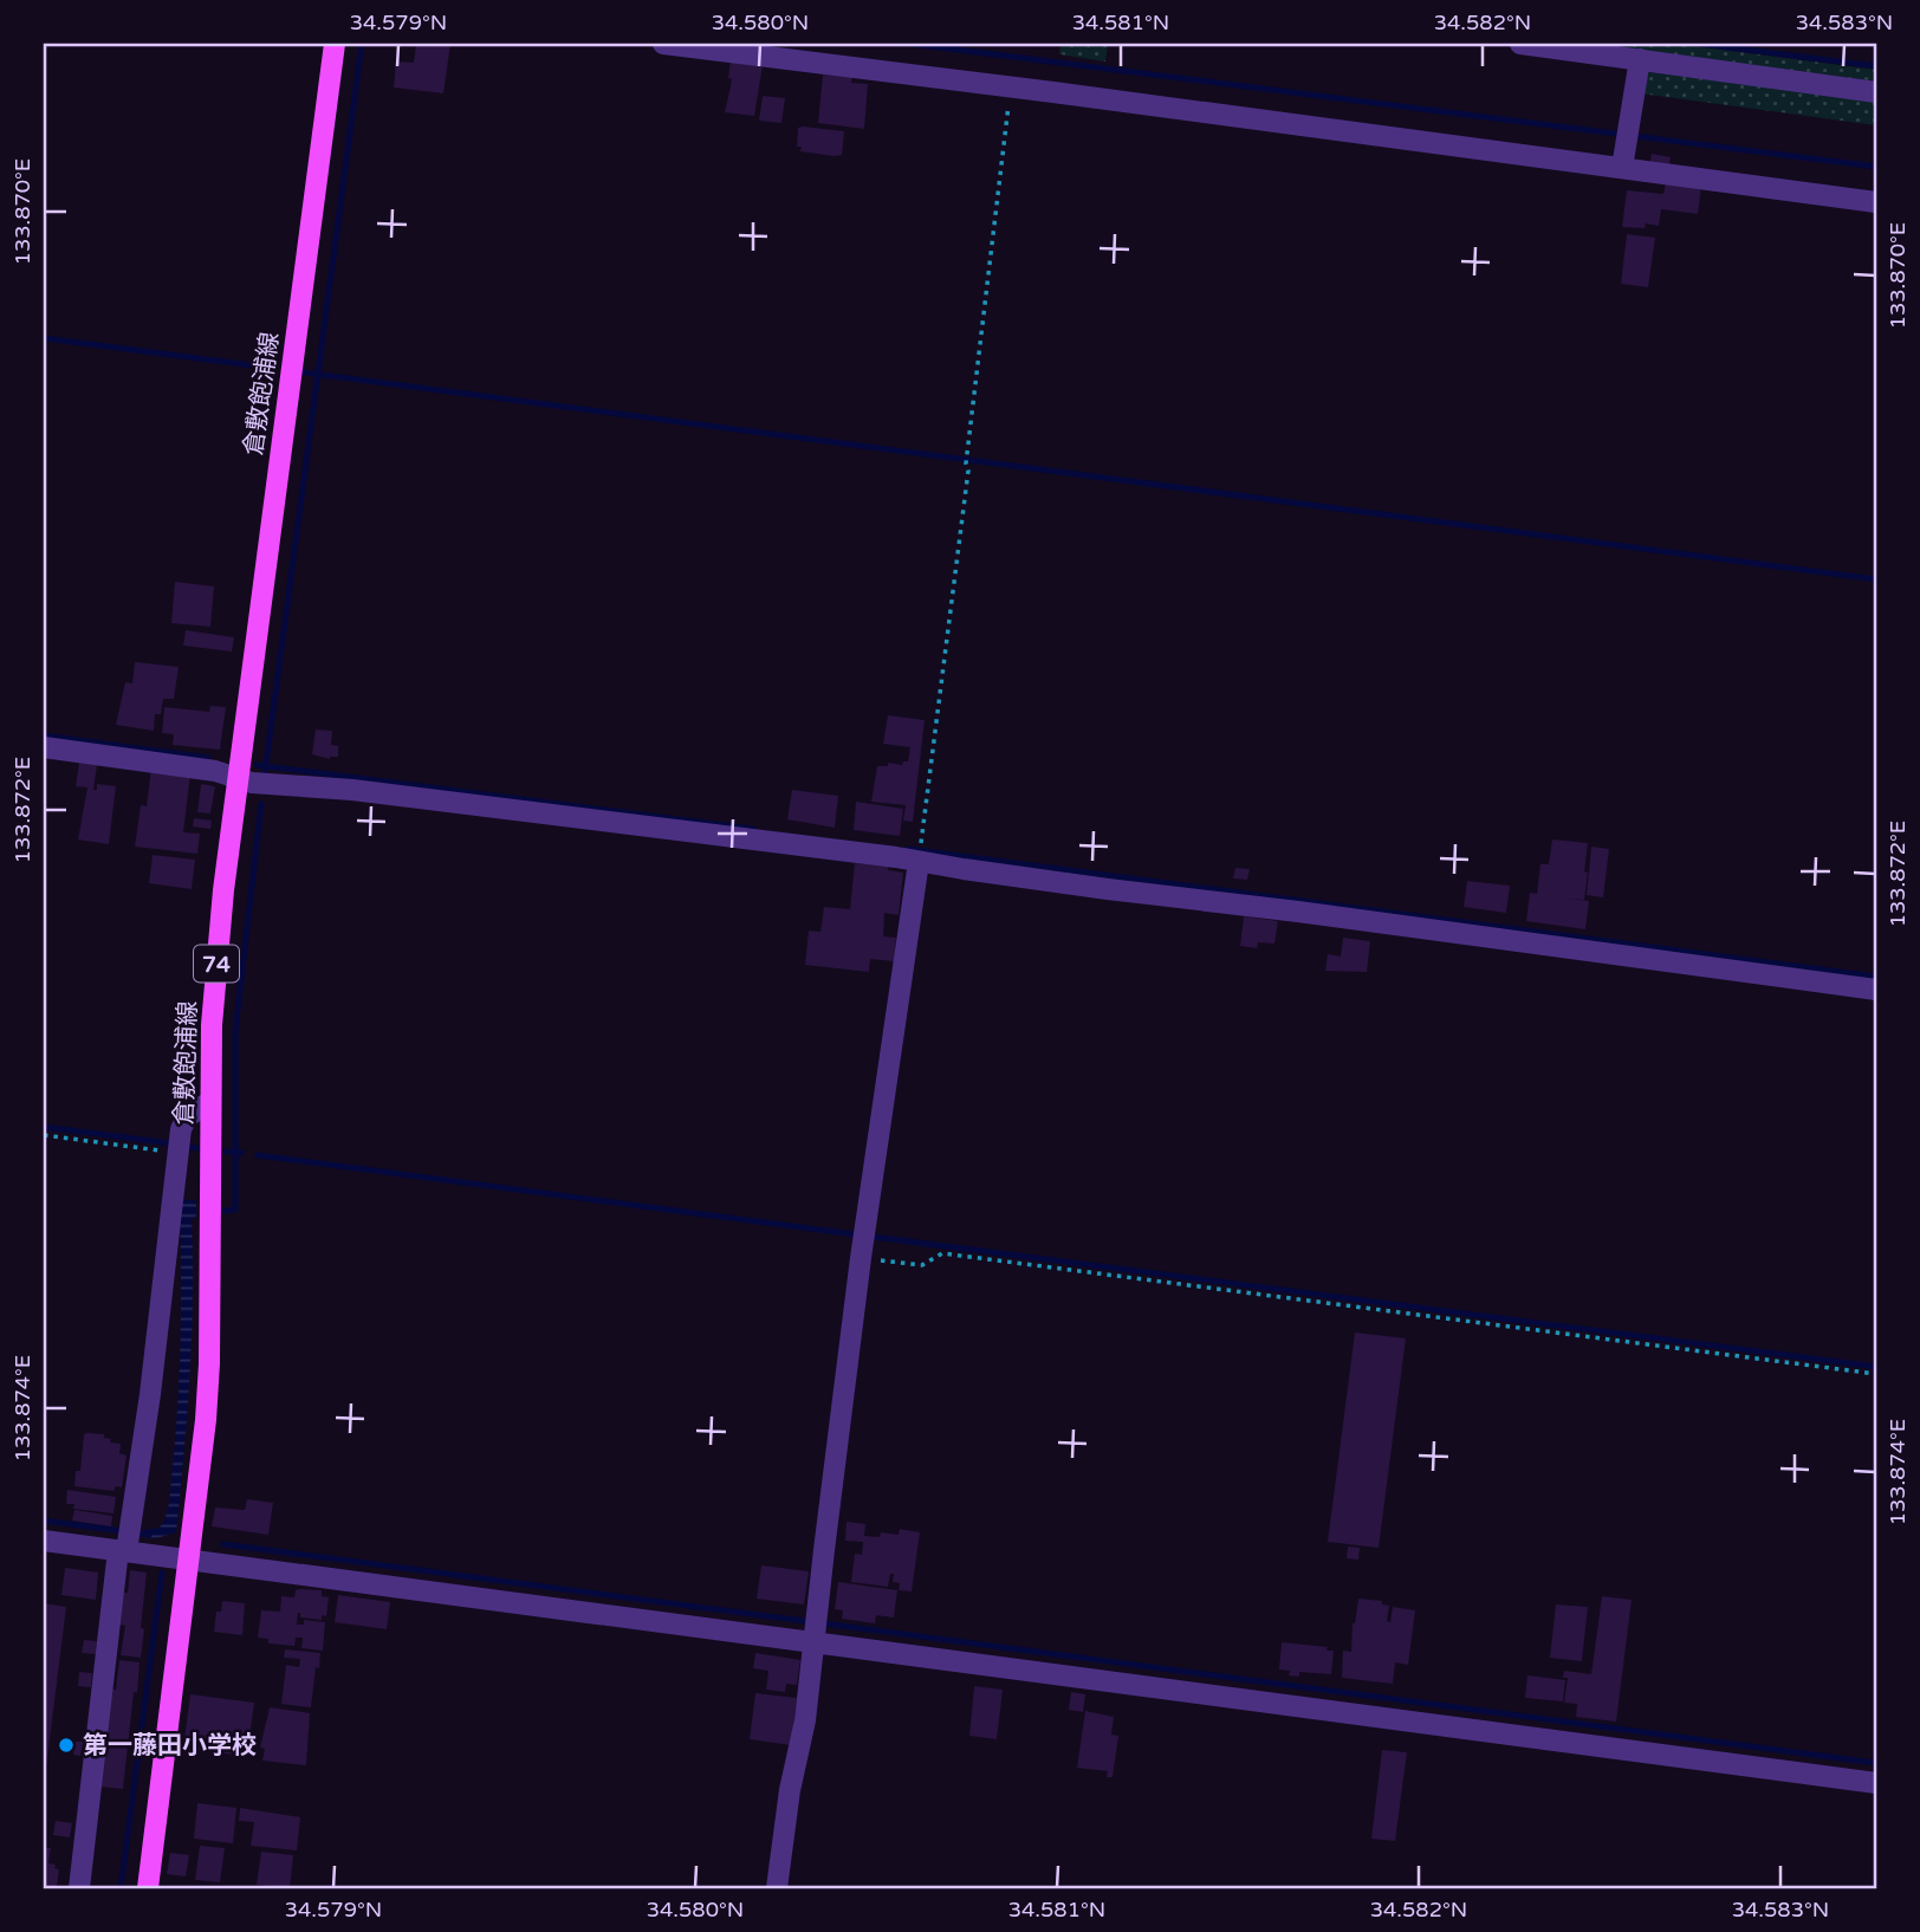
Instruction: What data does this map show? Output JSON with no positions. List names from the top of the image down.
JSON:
{
  "streets": {
    "main road": ["倉敷飽浦線", "74"]
  },
  "places": ["第一藤田小学校"],
  "coordinates": [
    "34.579°N",
    "34.580°N",
    "34.581°N",
    "34.582°N",
    "34.583°N",
    "133.870°E",
    "133.872°E",
    "133.874°E"
  ]
}
